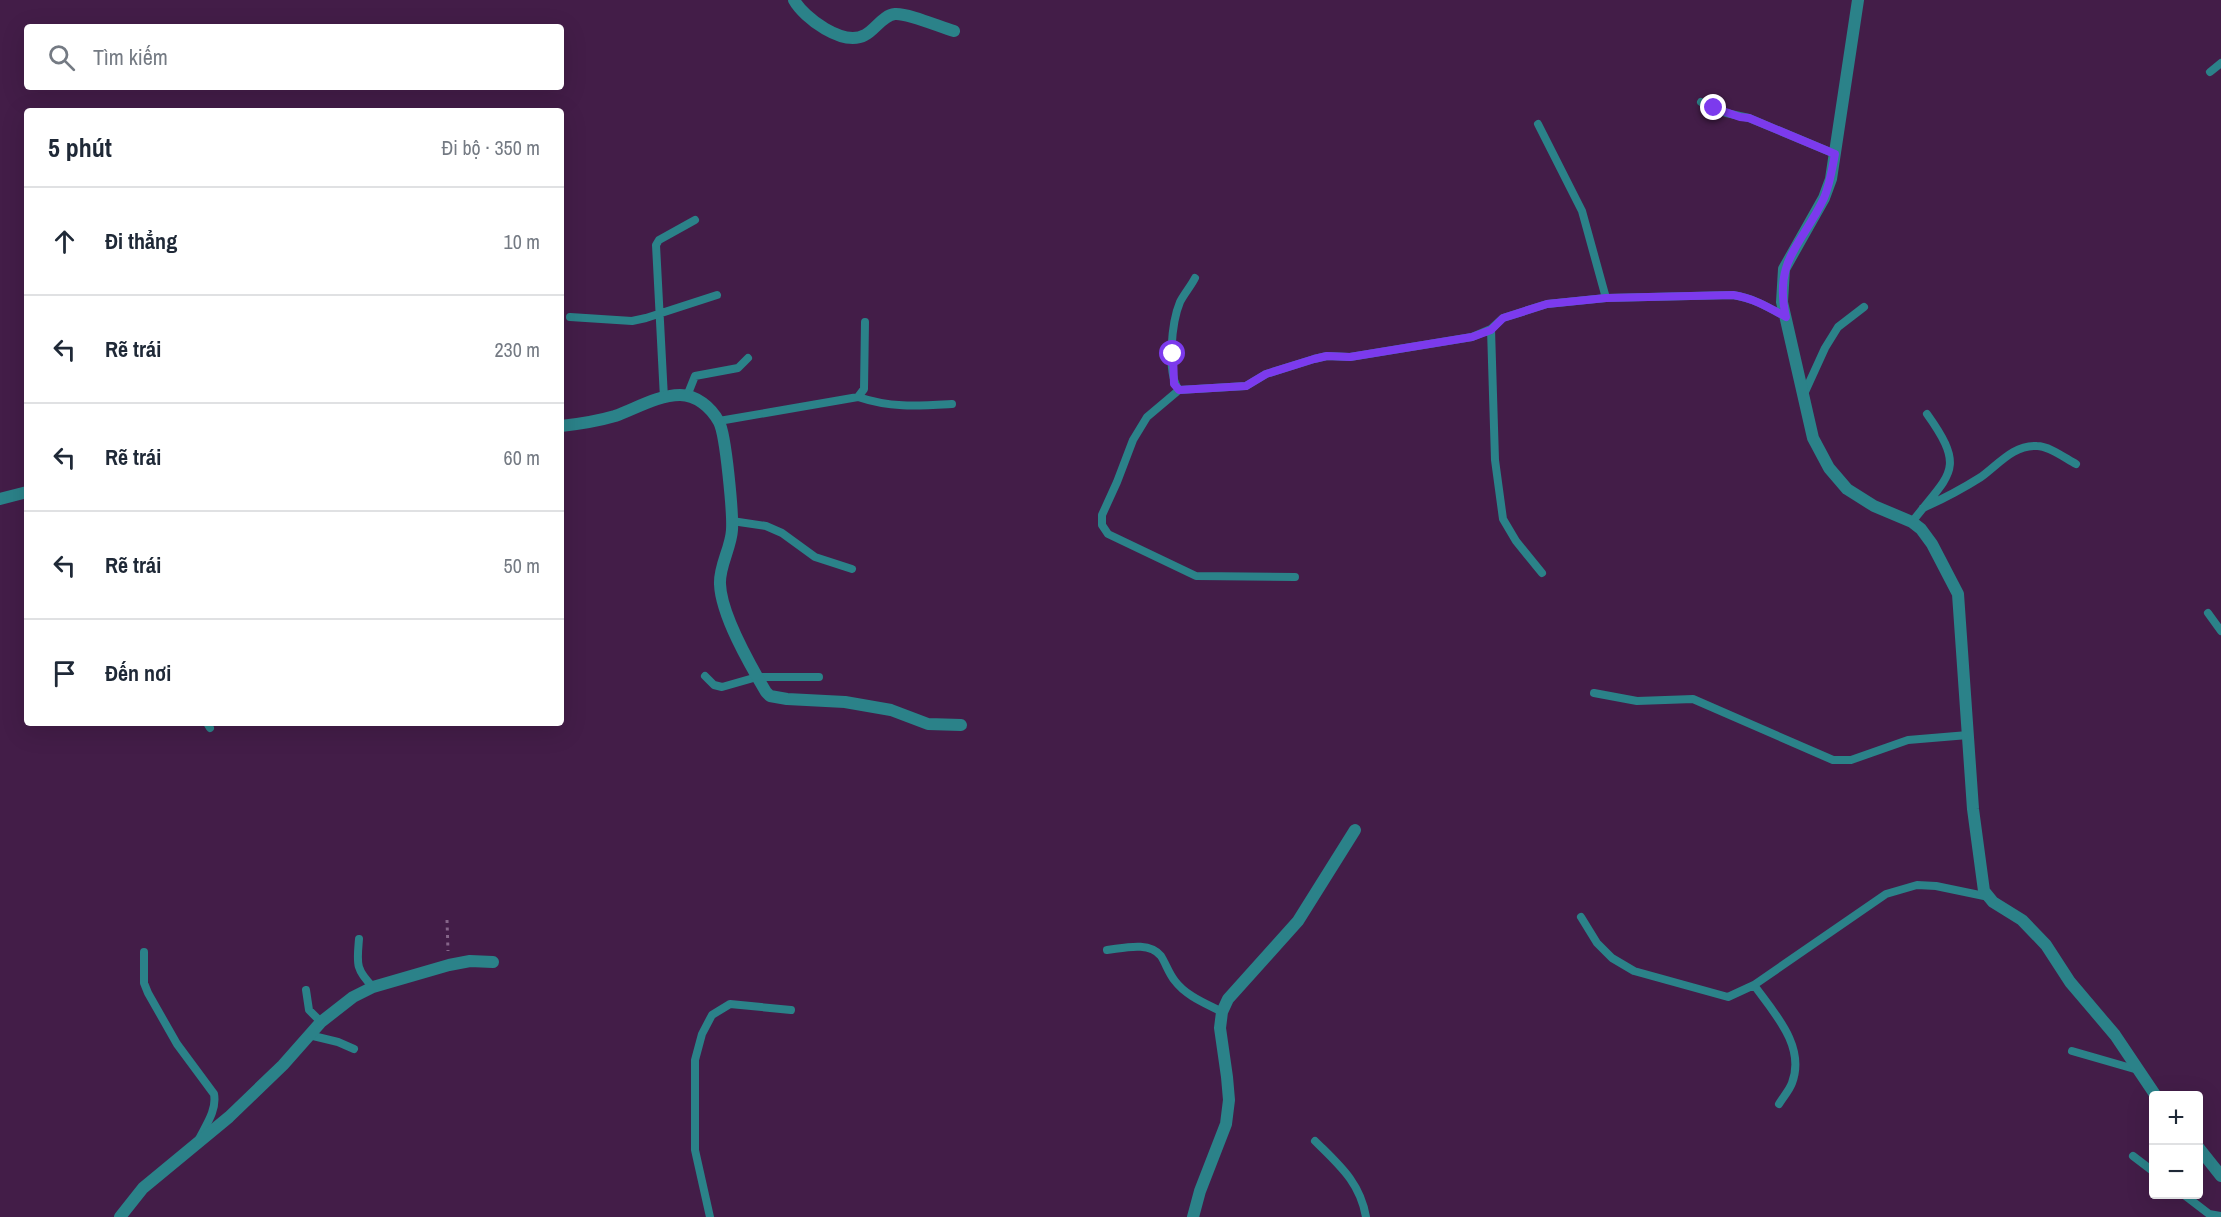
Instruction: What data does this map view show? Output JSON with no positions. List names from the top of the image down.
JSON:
{
  "page": {
    "search": "Tìm kiếm",
    "heading": ["5 phút", "Đi bộ · 350 m"],
    "list": [
      ["Đi thẳng", "10 m"],
      ["Rẽ trái", "230 m"],
      ["Rẽ trái", "60 m"],
      ["Rẽ trái", "50 m"],
      "Đến nơi"
    ],
    "map_buttons": ["+", "−"]
  }
}
